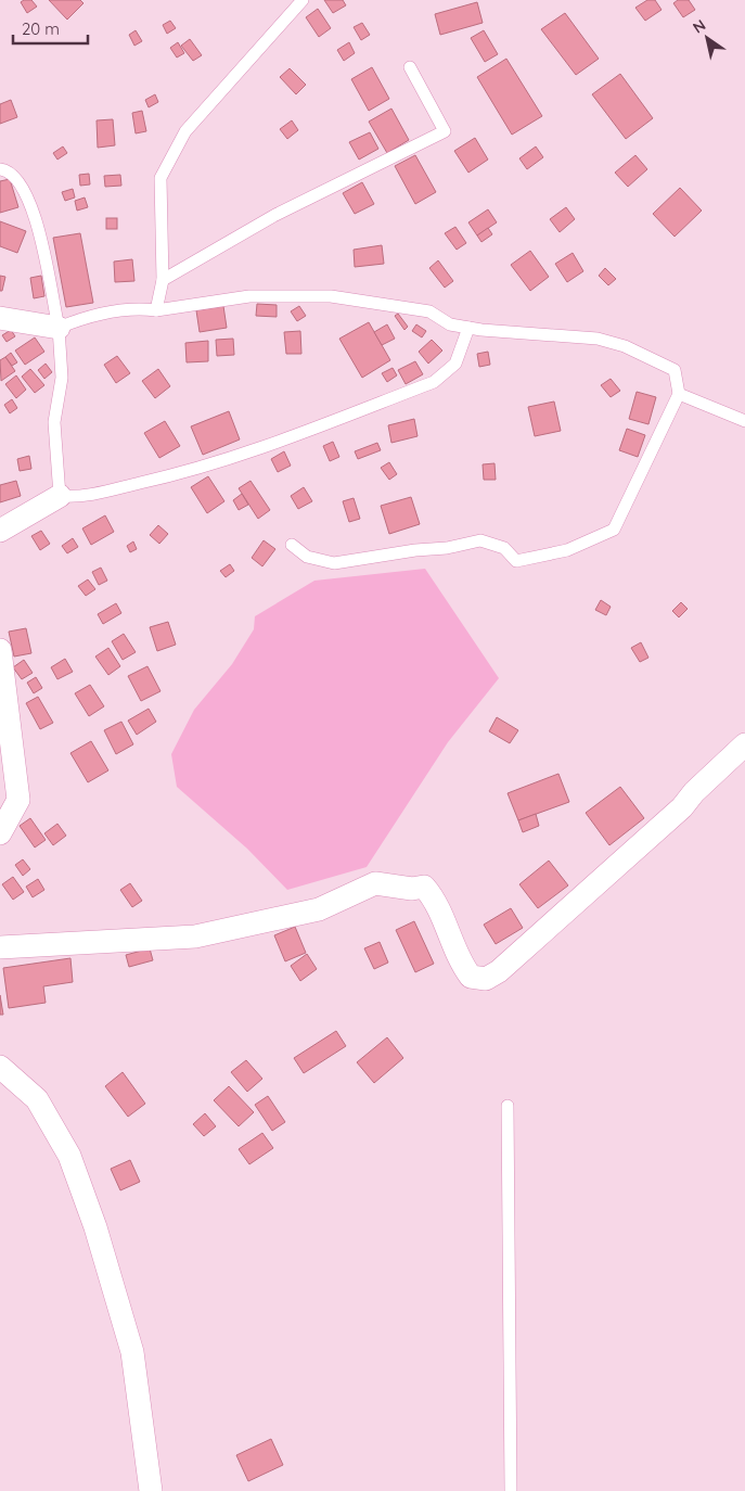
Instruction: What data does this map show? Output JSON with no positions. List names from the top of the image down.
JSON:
{
  "scale_bar": "20 m",
  "north": "top left"
}
